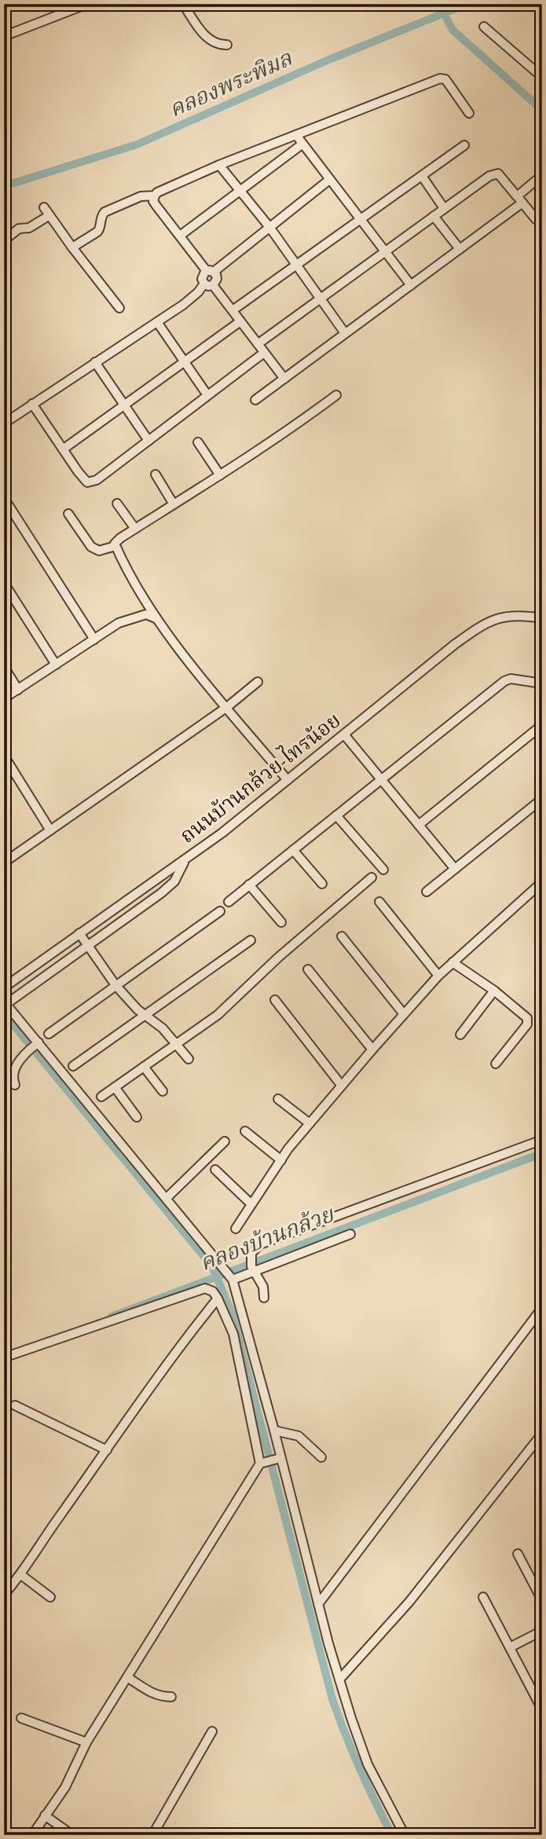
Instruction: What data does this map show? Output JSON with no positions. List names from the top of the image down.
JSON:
{
  "streets": {
    "street": ["ถนนบ้านกล้วย-ไทรน้อย"]
  },
  "water": ["คลองพระพิมล", "คลองบ้านกล้วย"]
}
